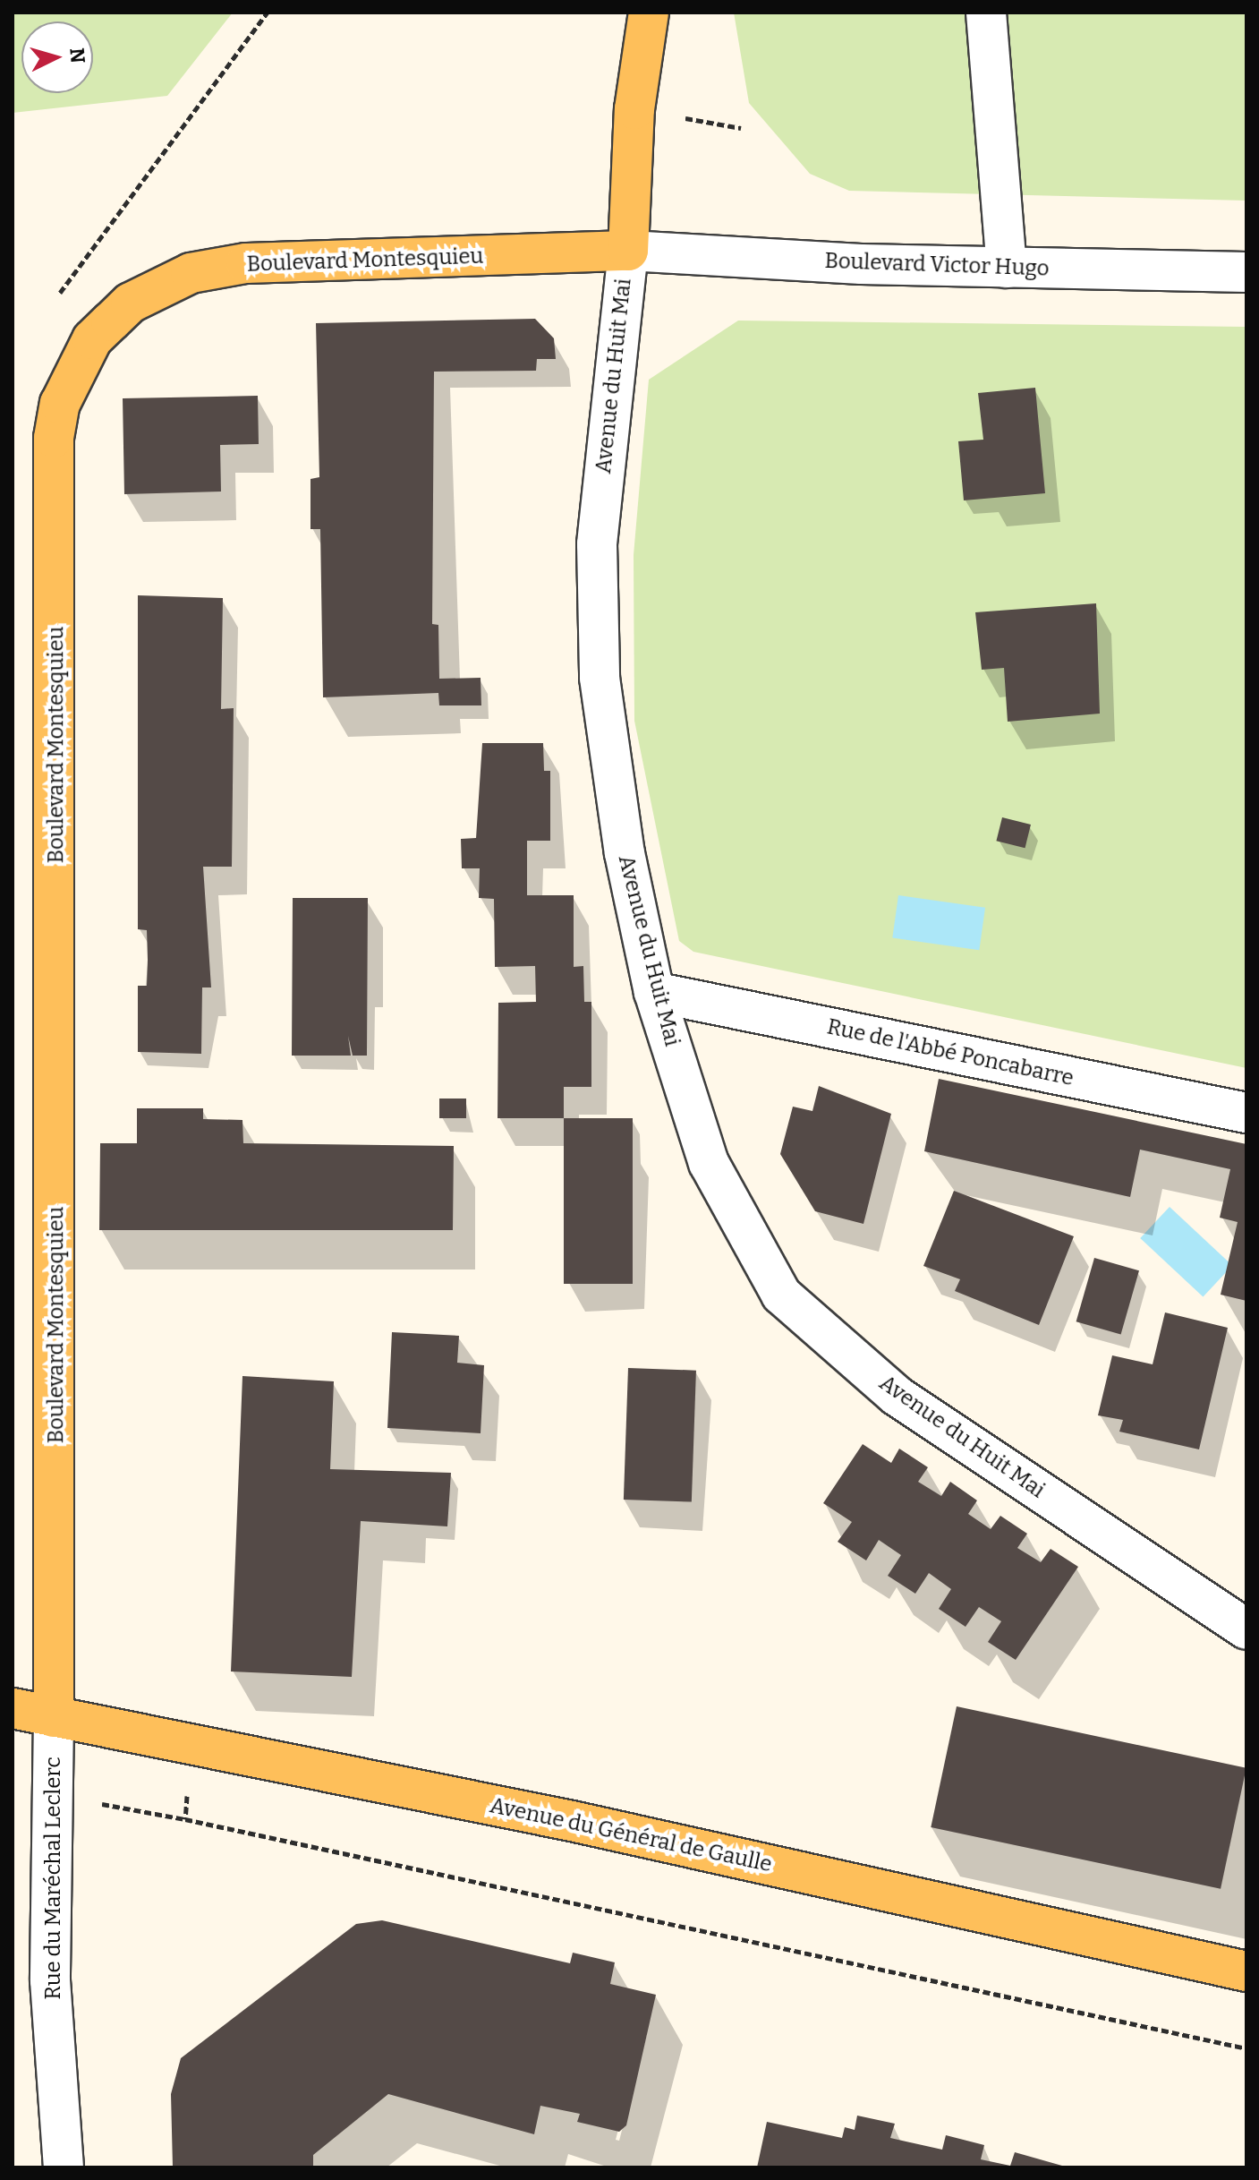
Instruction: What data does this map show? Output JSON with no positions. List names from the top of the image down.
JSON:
{
  "streets": {
    "main road": ["Boulevard Montesquieu", "Avenue du Huit Mai", "Avenue du Général de Gaulle"],
    "street": ["Boulevard Victor Hugo", "Rue de l'Abbé Poncabarre", "Rue du Maréchal Leclerc"]
  },
  "crossings": [
    ["Boulevard Montesquieu", "Boulevard Victor Hugo"],
    ["Boulevard Montesquieu", "Avenue du Huit Mai"],
    ["Boulevard Montesquieu", "Avenue du Général de Gaulle"],
    ["Boulevard Montesquieu", "Rue du Maréchal Leclerc"],
    ["Boulevard Victor Hugo", "Avenue du Huit Mai"],
    ["Avenue du Huit Mai", "Rue de l'Abbé Poncabarre"],
    ["Avenue du Général de Gaulle", "Rue du Maréchal Leclerc"]
  ],
  "north": "right"
}
